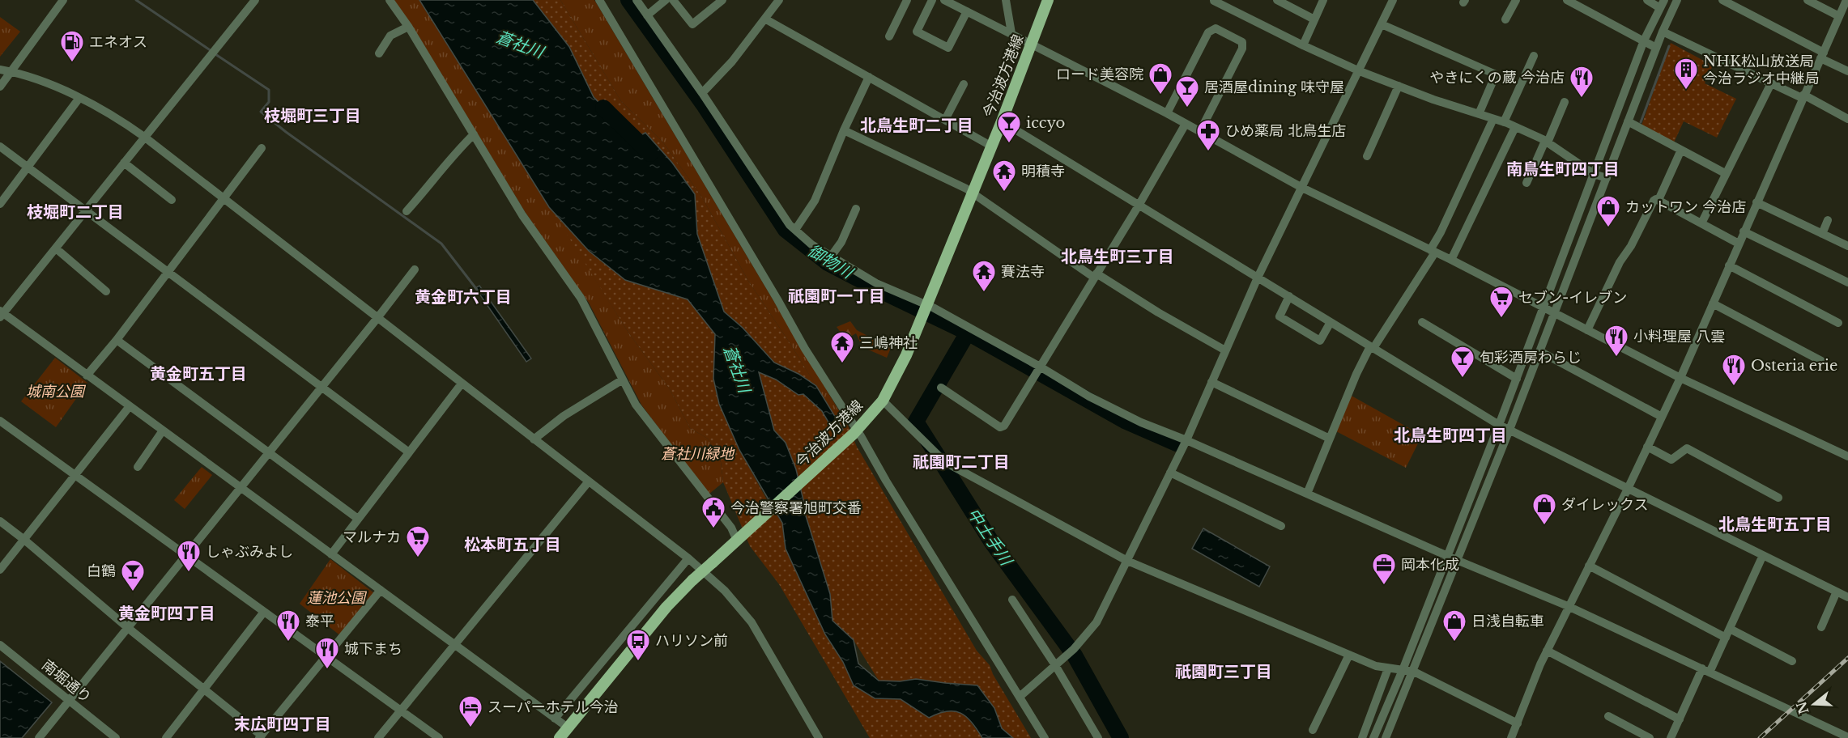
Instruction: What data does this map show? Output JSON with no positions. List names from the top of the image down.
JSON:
{
  "streets": {
    "main road": ["今治波方港線"],
    "street": ["南堀通り"]
  },
  "districts": [
    "枝堀町三丁目",
    "北鳥生町二丁目",
    "南鳥生町四丁目",
    "枝堀町二丁目",
    "北鳥生町三丁目",
    "祇園町一丁目",
    "黄金町六丁目",
    "黄金町五丁目",
    "北鳥生町四丁目",
    "祇園町二丁目",
    "北鳥生町五丁目",
    "松本町五丁目",
    "黄金町四丁目",
    "祇園町三丁目",
    "末広町四丁目"
  ],
  "water": ["蒼社川", "御物川", "中土手川"],
  "parks": ["城南公園", "蒼社川緑地", "蓮池公園"],
  "places": {
    "fuel station": ["エネオス"],
    "building": ["NHK松山放送局 今治ラジオ中継局"],
    "shop": [
      "ロード美容院",
      "カットワン 今治店",
      "ダイレックス",
      "日浅自転車"
    ],
    "restaurant": [
      "やきにくの蔵 今治店",
      "小料理屋 八雲",
      "Osteria erie",
      "しゃぶみよし",
      "泰平",
      "城下まち"
    ],
    "bar": [
      "居酒屋dining 味守屋",
      "iccyo",
      "旬彩酒房わらじ",
      "白鶴"
    ],
    "pharmacy": ["ひめ薬局 北鳥生店"],
    "temple": ["明積寺", "賽法寺", "三嶋神社"],
    "supermarket": ["セブン-イレブン", "マルナカ"],
    "public building": ["今治警察署旭町交番"],
    "office": ["岡本化成"],
    "bus stop": ["ハリソン前"],
    "hotel": ["スーパーホテル今治"]
  },
  "north": "left"
}
